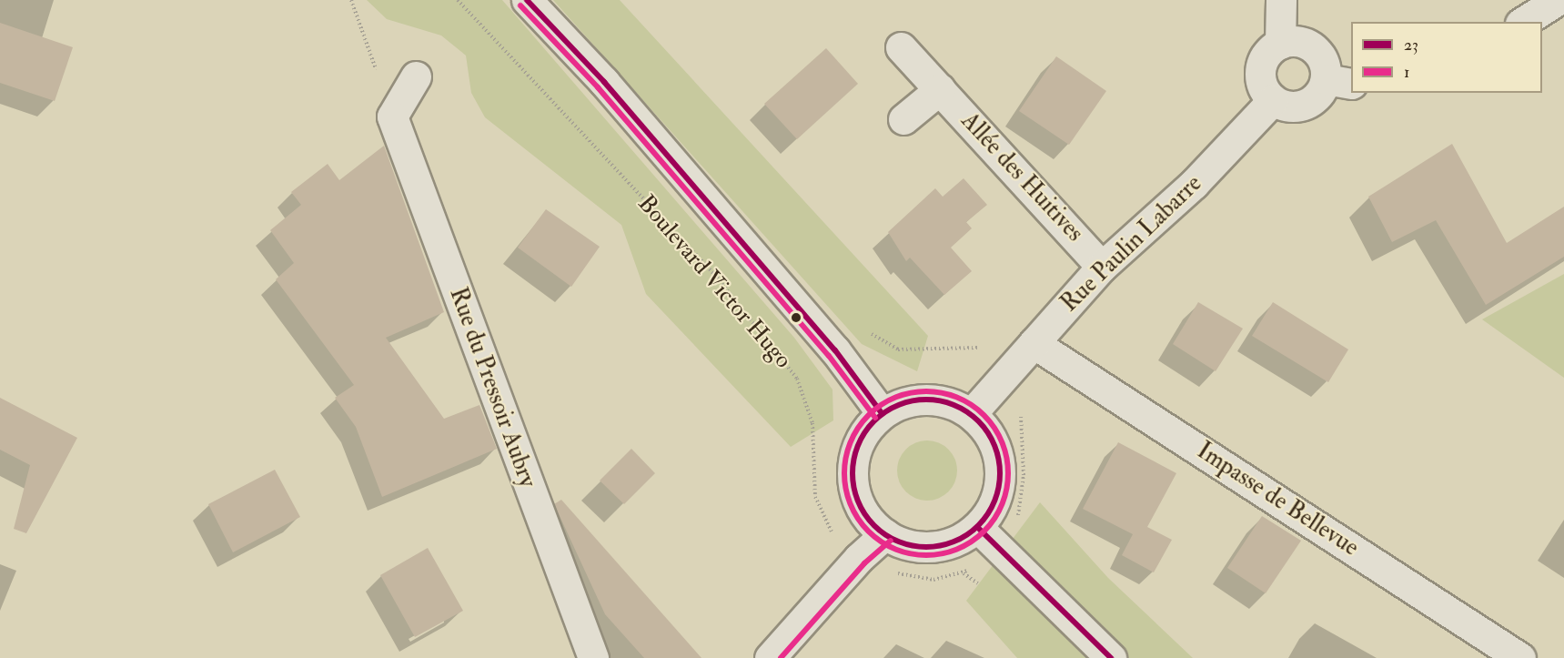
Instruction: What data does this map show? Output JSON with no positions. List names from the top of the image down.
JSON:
{
  "streets": {
    "street": [
      "Allée des Huitives",
      "Rue Paulin Labarre",
      "Boulevard Victor Hugo",
      "Rue du Pressoir Aubry",
      "Impasse de Bellevue"
    ]
  },
  "crossings": [
    ["Allée des Huitives", "Rue Paulin Labarre"],
    ["Rue Paulin Labarre", "Boulevard Victor Hugo"],
    ["Rue Paulin Labarre", "Impasse de Bellevue"]
  ],
  "lines": ["transit line 23", "transit line 1"],
  "legend": ["23", "1"]
}
